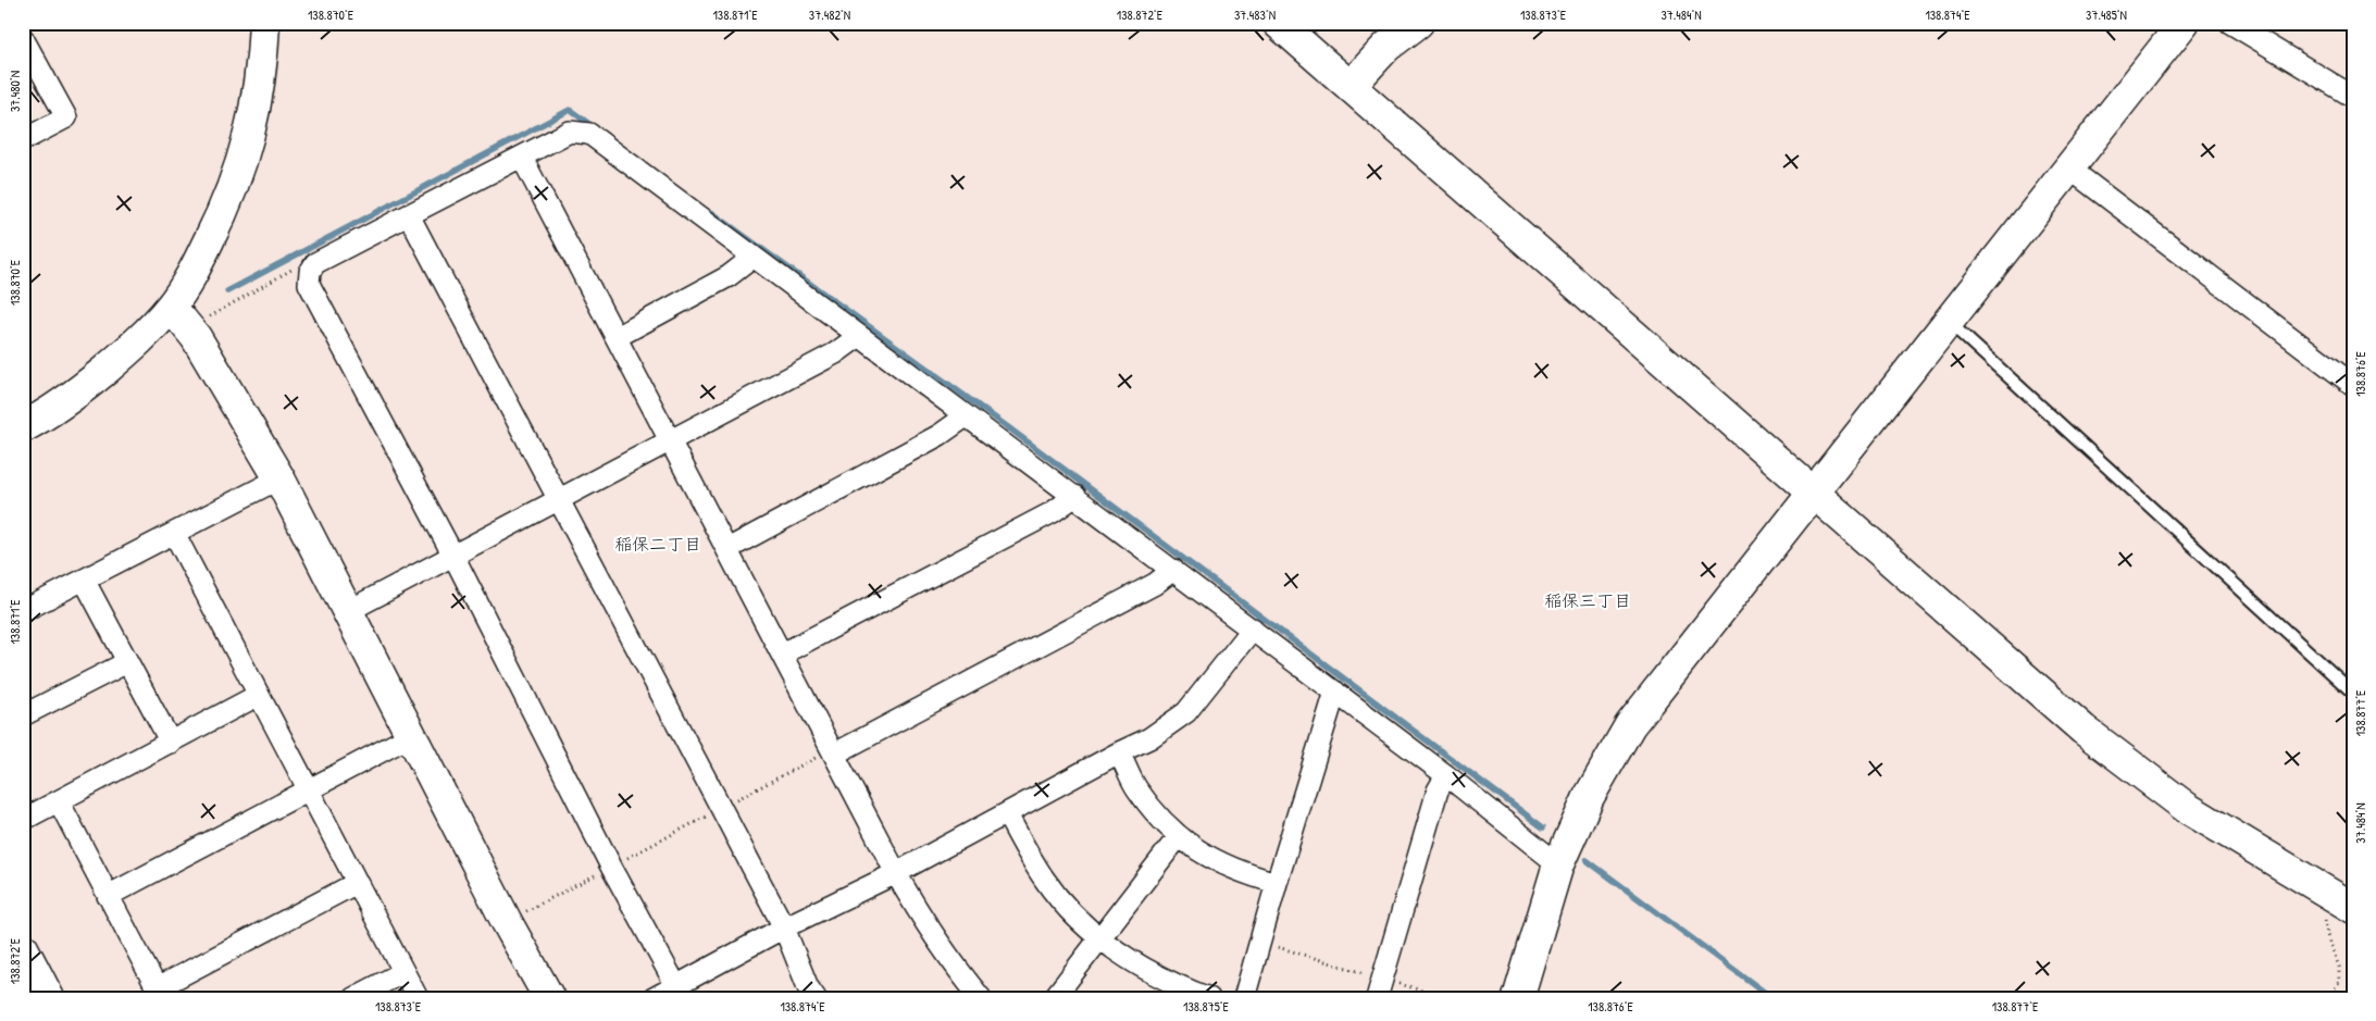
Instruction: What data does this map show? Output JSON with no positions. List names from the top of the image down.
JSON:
{
  "districts": ["稲保二丁目", "稲保三丁目"],
  "coordinates": [
    "138.870°E",
    "138.871°E",
    "37.482°N",
    "138.872°E",
    "37.483°N",
    "138.873°E",
    "37.484°N",
    "138.874°E",
    "37.485°N",
    "37.480°N",
    "138.876°E",
    "138.877°E",
    "138.875°E"
  ]
}
